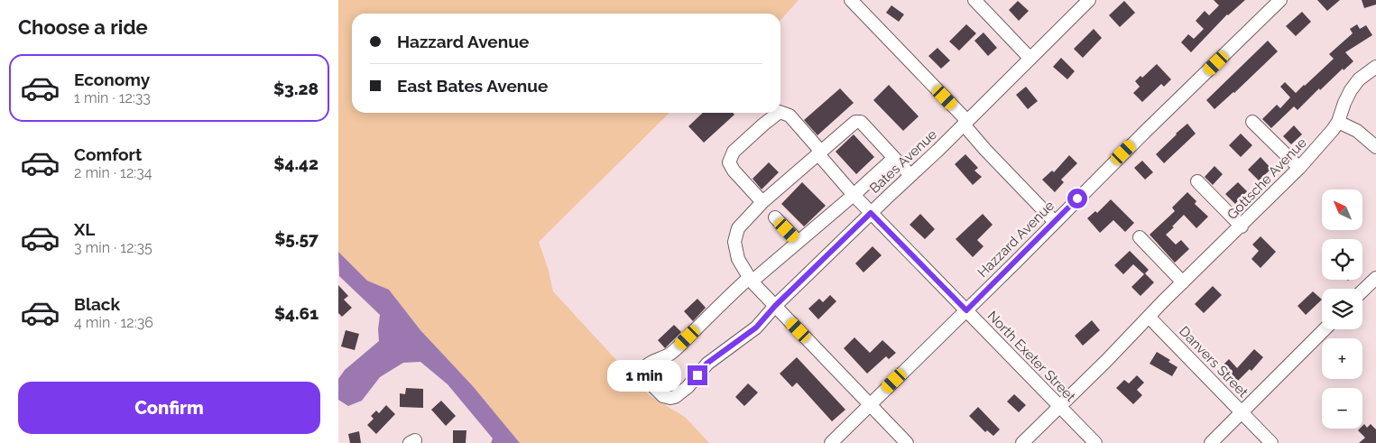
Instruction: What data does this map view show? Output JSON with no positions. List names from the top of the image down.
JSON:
{
  "streets": {
    "street": [
      "Bates Avenue",
      "Gottsche Avenue",
      "Hazzard Avenue",
      "North Exeter Street",
      "Danvers Street"
    ]
  },
  "crossings": [
    ["Bates Avenue", "North Exeter Street"],
    ["Gottsche Avenue", "Danvers Street"],
    ["Hazzard Avenue", "North Exeter Street"]
  ],
  "north": "top left",
  "page": {
    "heading": "Choose a ride",
    "banner": ["Hazzard Avenue", "East Bates Avenue"],
    "list": [
      {
        "name": "Economy",
        "note": "1 min · 12:33",
        "value": "$3.28"
      },
      {
        "name": "Comfort",
        "note": "2 min · 12:34",
        "value": "$4.42"
      },
      {
        "name": "XL",
        "note": "3 min · 12:35",
        "value": "$5.57"
      },
      {
        "name": "Black",
        "note": "4 min · 12:36",
        "value": "$4.61"
      }
    ],
    "map_buttons": ["+", "−"],
    "bubble": "1 min",
    "buttons": "Confirm"
  }
}
